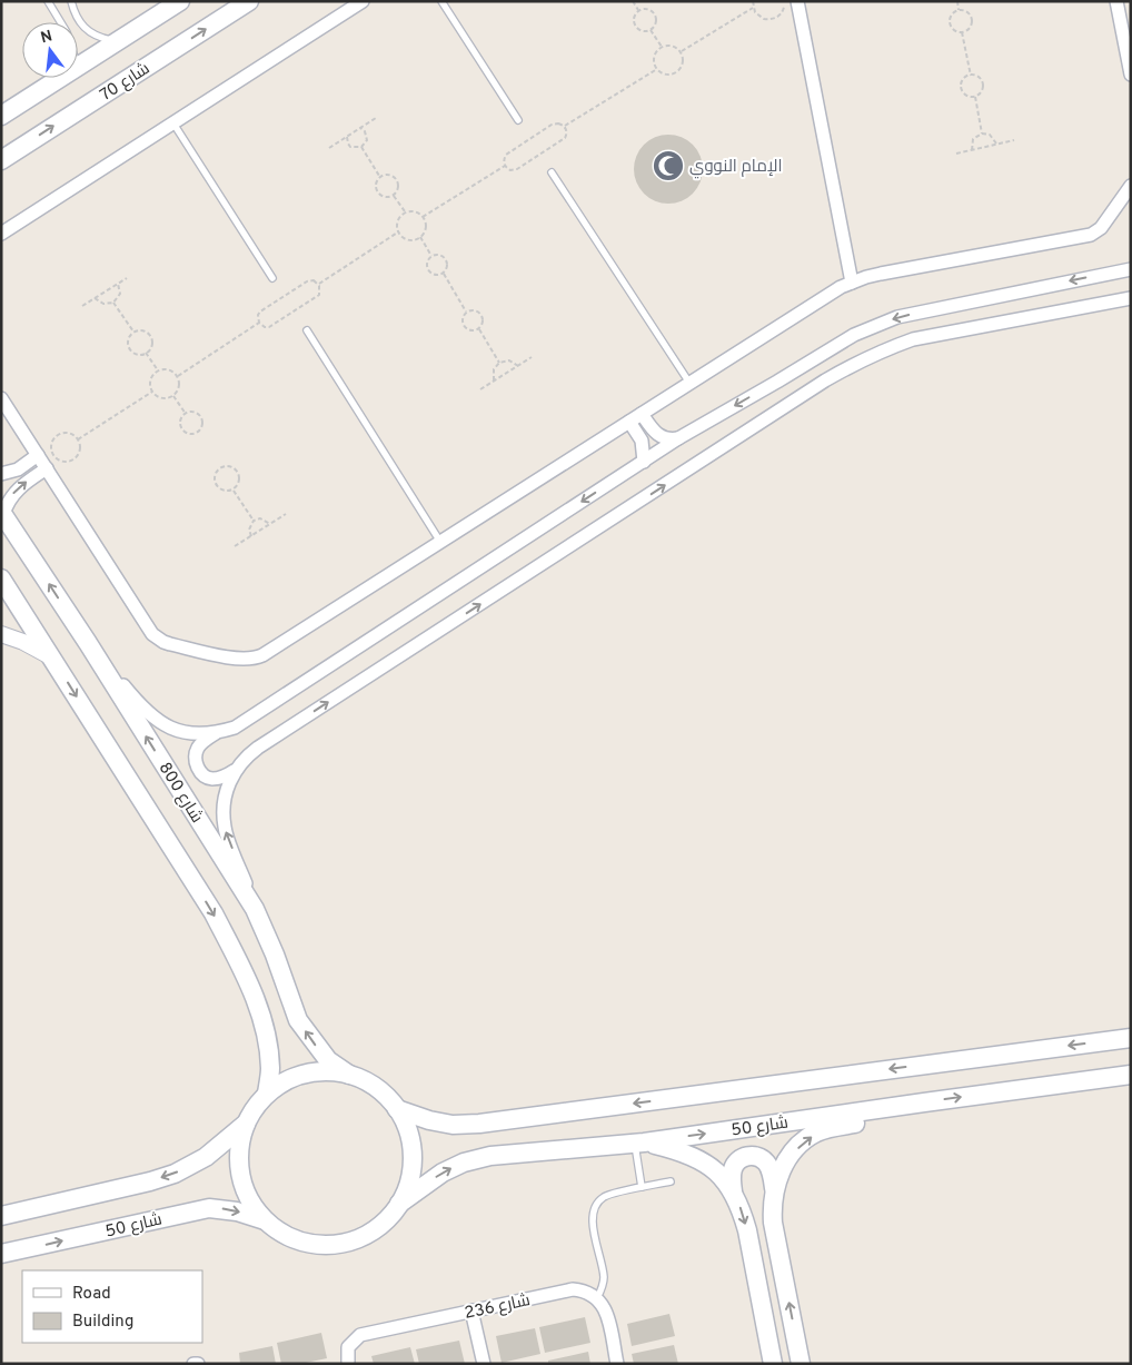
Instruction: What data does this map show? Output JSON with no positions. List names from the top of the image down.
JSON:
{
  "streets": {
    "main road": ["شارع 70", "شارع 800", "شارع 50"],
    "street": ["شارع 236"]
  },
  "crossings": [
    ["شارع 800", "شارع 50"]
  ],
  "places": {
    "mosque": ["الإمام النووي"]
  },
  "legend": ["Road", "Building"],
  "north": "top"
}
